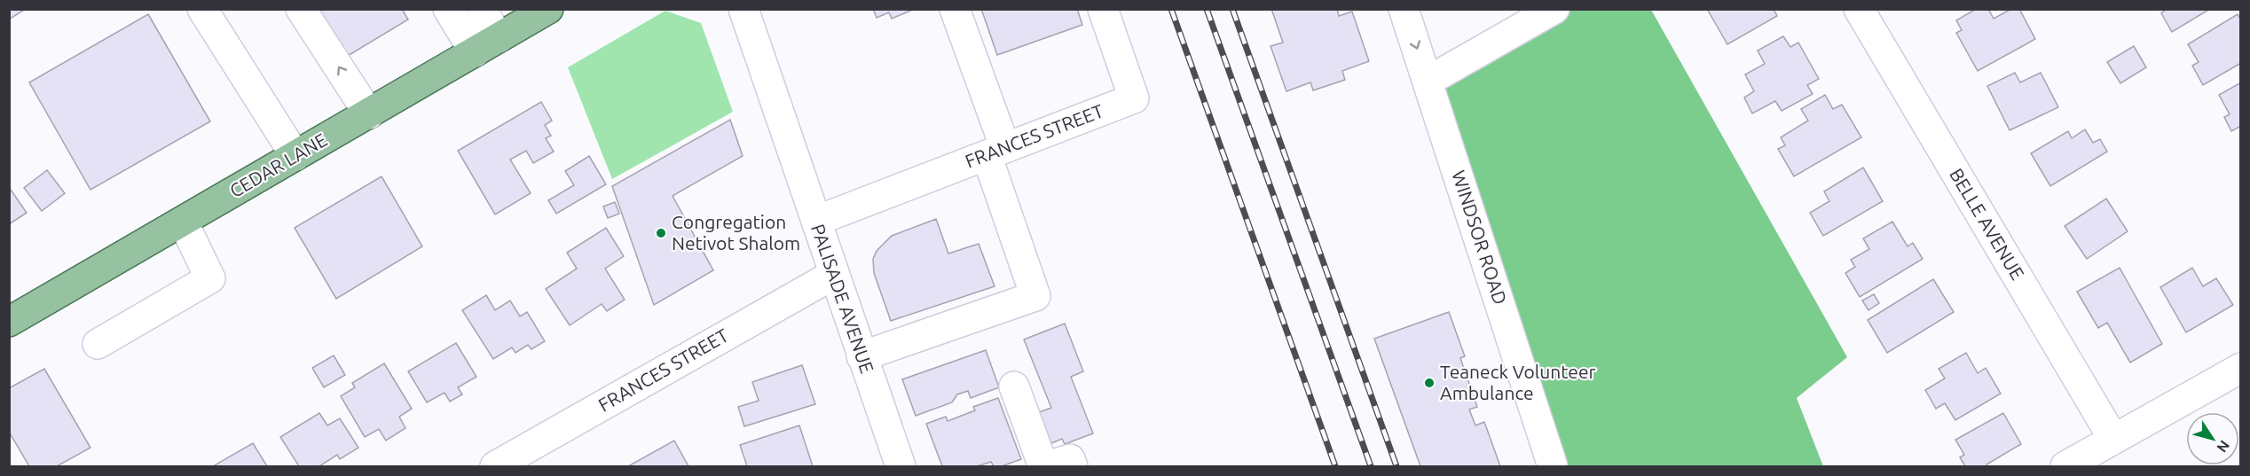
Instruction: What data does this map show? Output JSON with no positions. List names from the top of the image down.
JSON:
{
  "streets": {
    "main road": ["CEDAR LANE"],
    "street": [
      "FRANCES STREET",
      "BELLE AVENUE",
      "WINDSOR ROAD",
      "PALISADE AVENUE"
    ]
  },
  "crossings": [
    ["FRANCES STREET", "PALISADE AVENUE"]
  ],
  "places": ["Congregation Netivot Shalom", "Teaneck Volunteer Ambulance"],
  "north": "bottom right"
}
